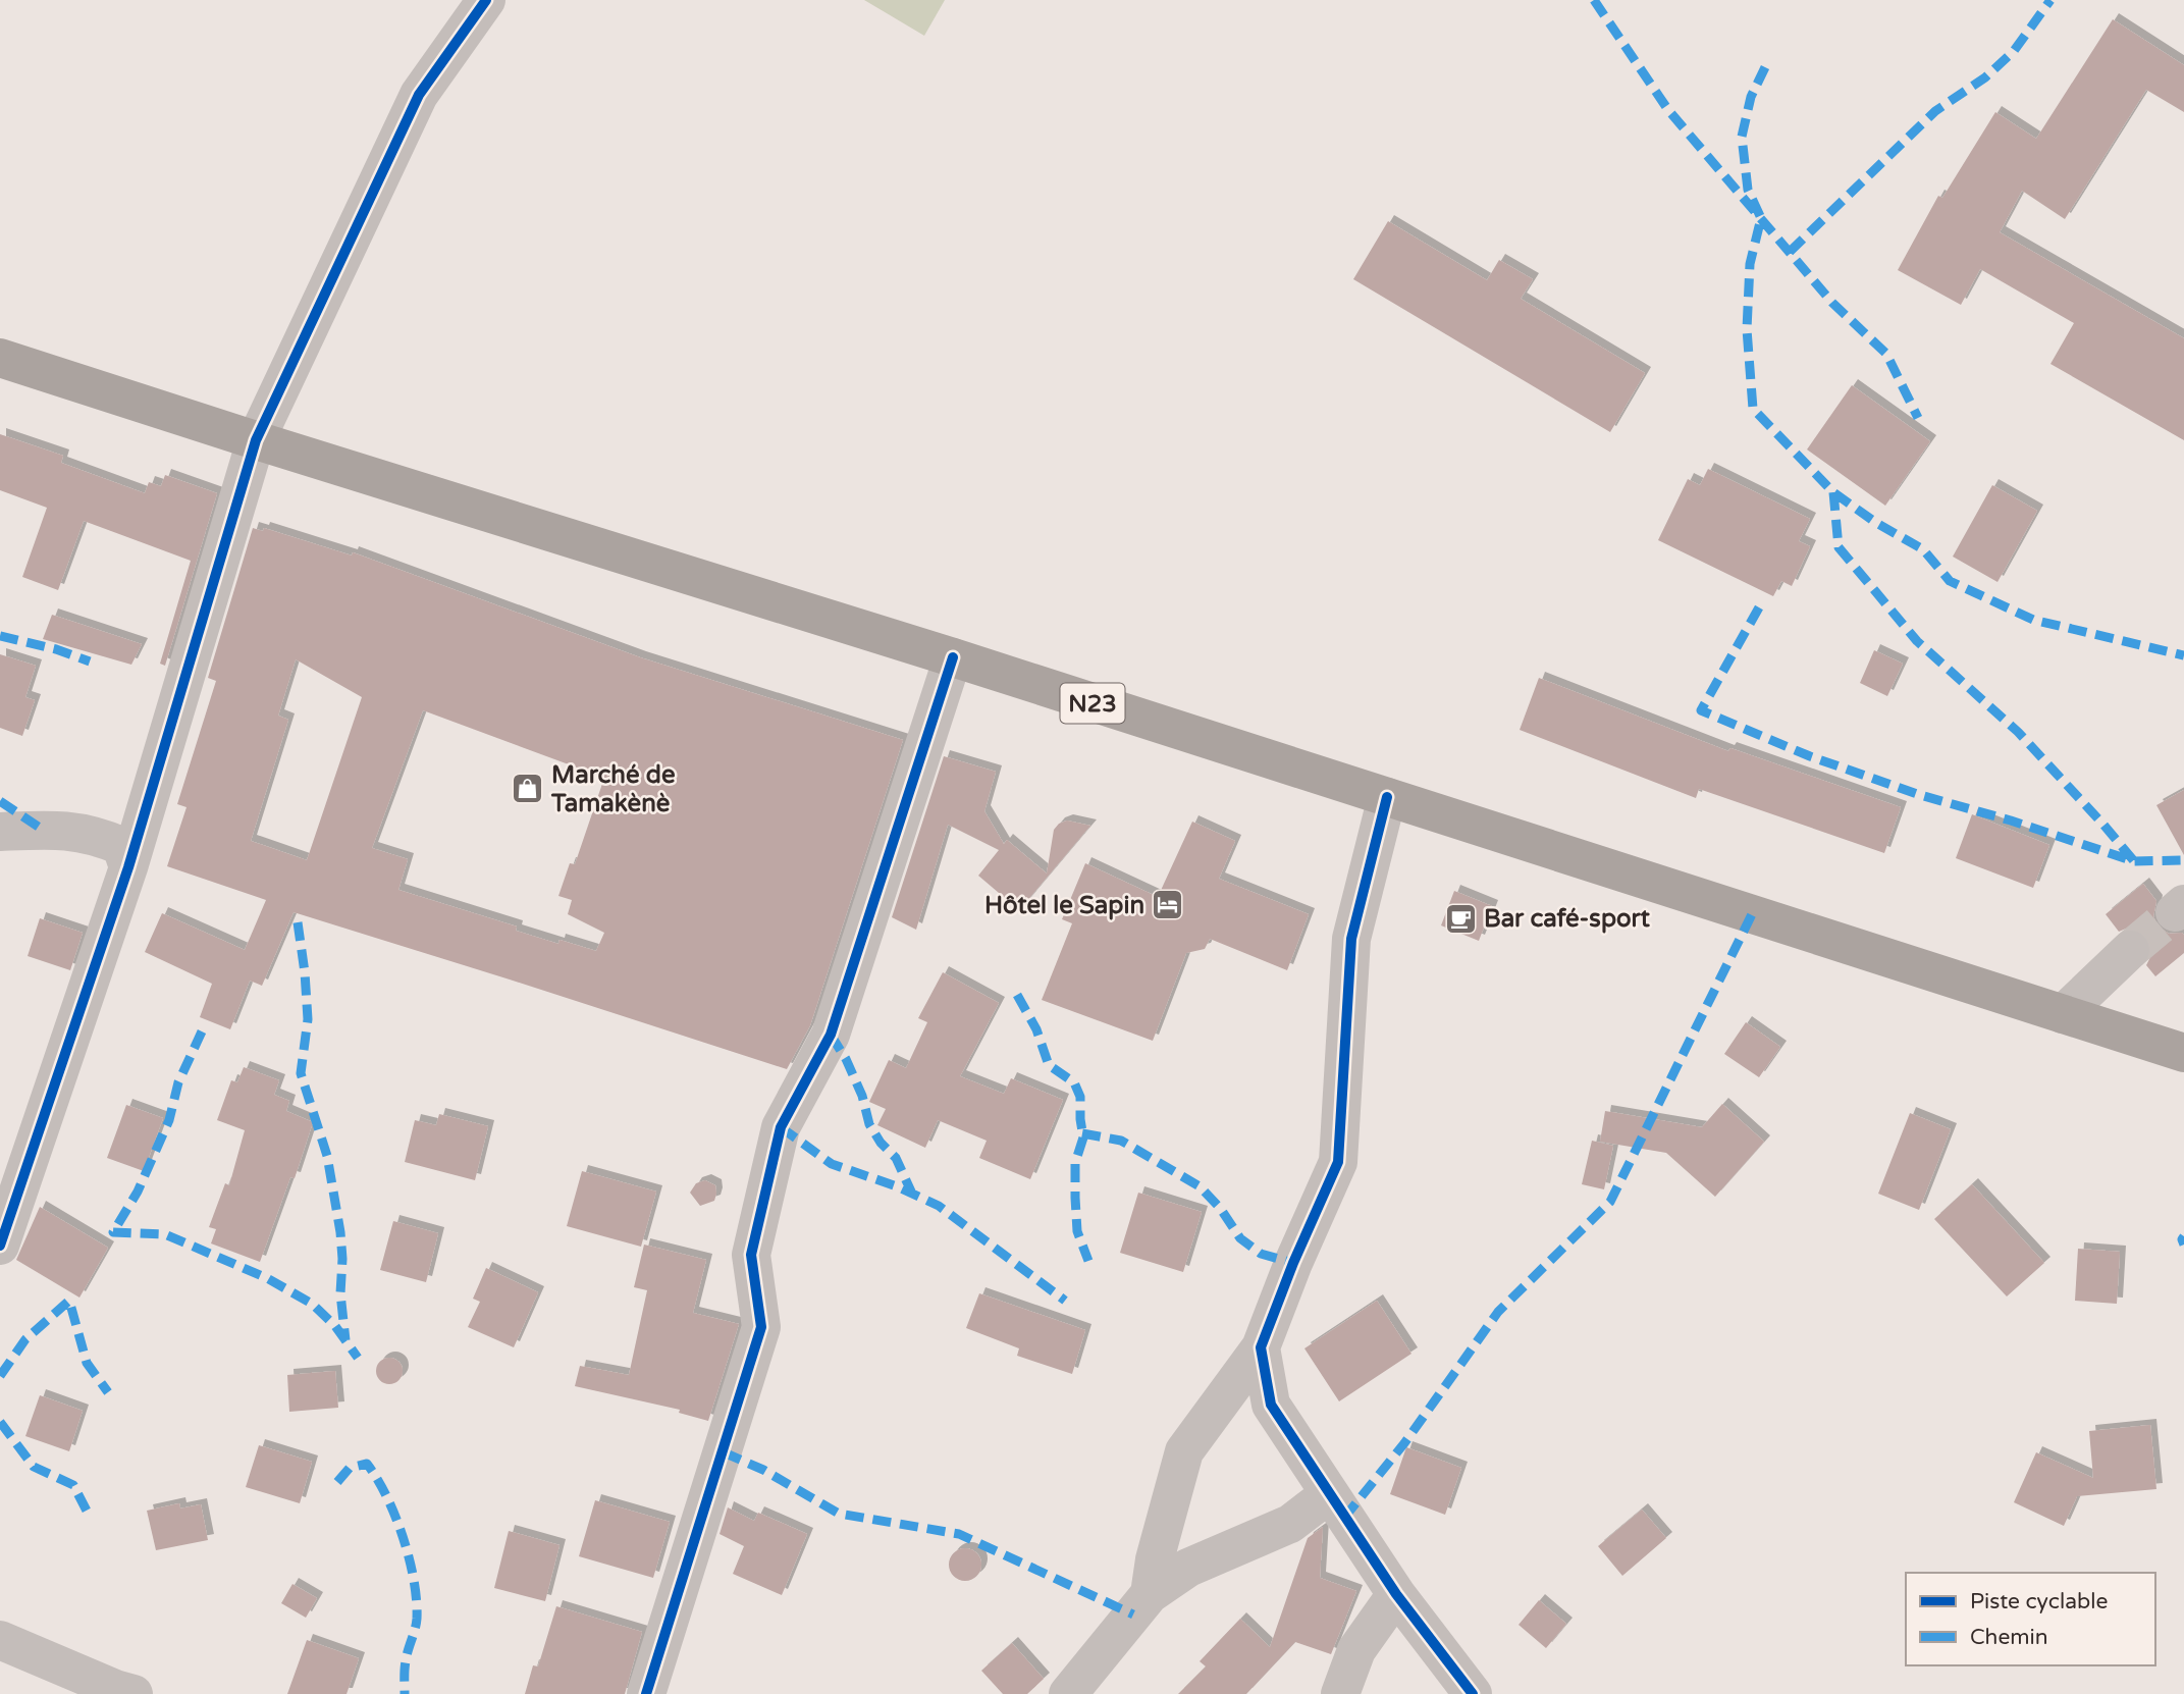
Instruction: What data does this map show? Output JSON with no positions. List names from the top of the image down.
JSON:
{
  "streets": {
    "highway": ["N23"]
  },
  "places": {
    "shop": ["Marché de Tamakènè"],
    "hotel": ["Hôtel le Sapin"],
    "cafe": ["Bar café-sport"]
  },
  "legend": ["Piste cyclable", "Chemin"]
}
